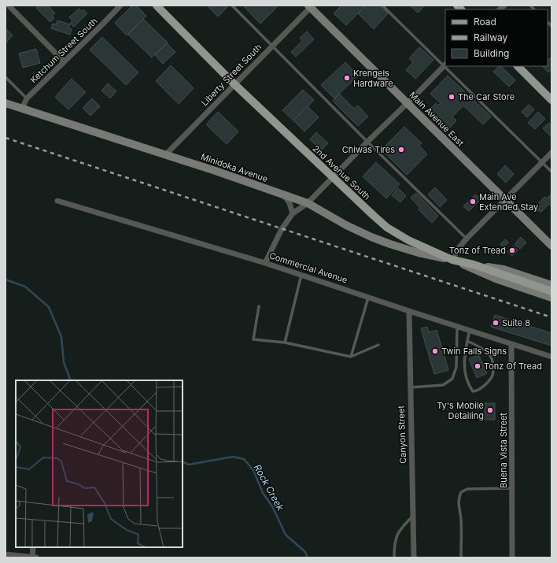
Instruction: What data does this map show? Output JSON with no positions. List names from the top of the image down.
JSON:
{
  "streets": {
    "main road": ["2nd Avenue South"],
    "street": [
      "Ketchum Street South",
      "Liberty Street South",
      "Main Avenue East",
      "Minidoka Avenue",
      "Commercial Avenue",
      "Canyon Street",
      "Buena Vista Street"
    ]
  },
  "crossings": [
    ["Ketchum Street South", "Minidoka Avenue"],
    ["Liberty Street South", "Main Avenue East"],
    ["Liberty Street South", "Minidoka Avenue"],
    ["Liberty Street South", "2nd Avenue South"],
    ["Minidoka Avenue", "2nd Avenue South"],
    ["Commercial Avenue", "Canyon Street"],
    ["Commercial Avenue", "Buena Vista Street"]
  ],
  "water": ["Rock Creek"],
  "places": [
    "Krengels Hardware",
    "The Car Store",
    "Chiwas Tires",
    "Main Ave Extended Stay",
    "Tonz of Tread",
    "Suite 8",
    "Twin Falls Signs",
    "Tonz Of Tread",
    "Ty's Mobile Detailing"
  ],
  "legend": ["Road", "Railway", "Building"]
}
